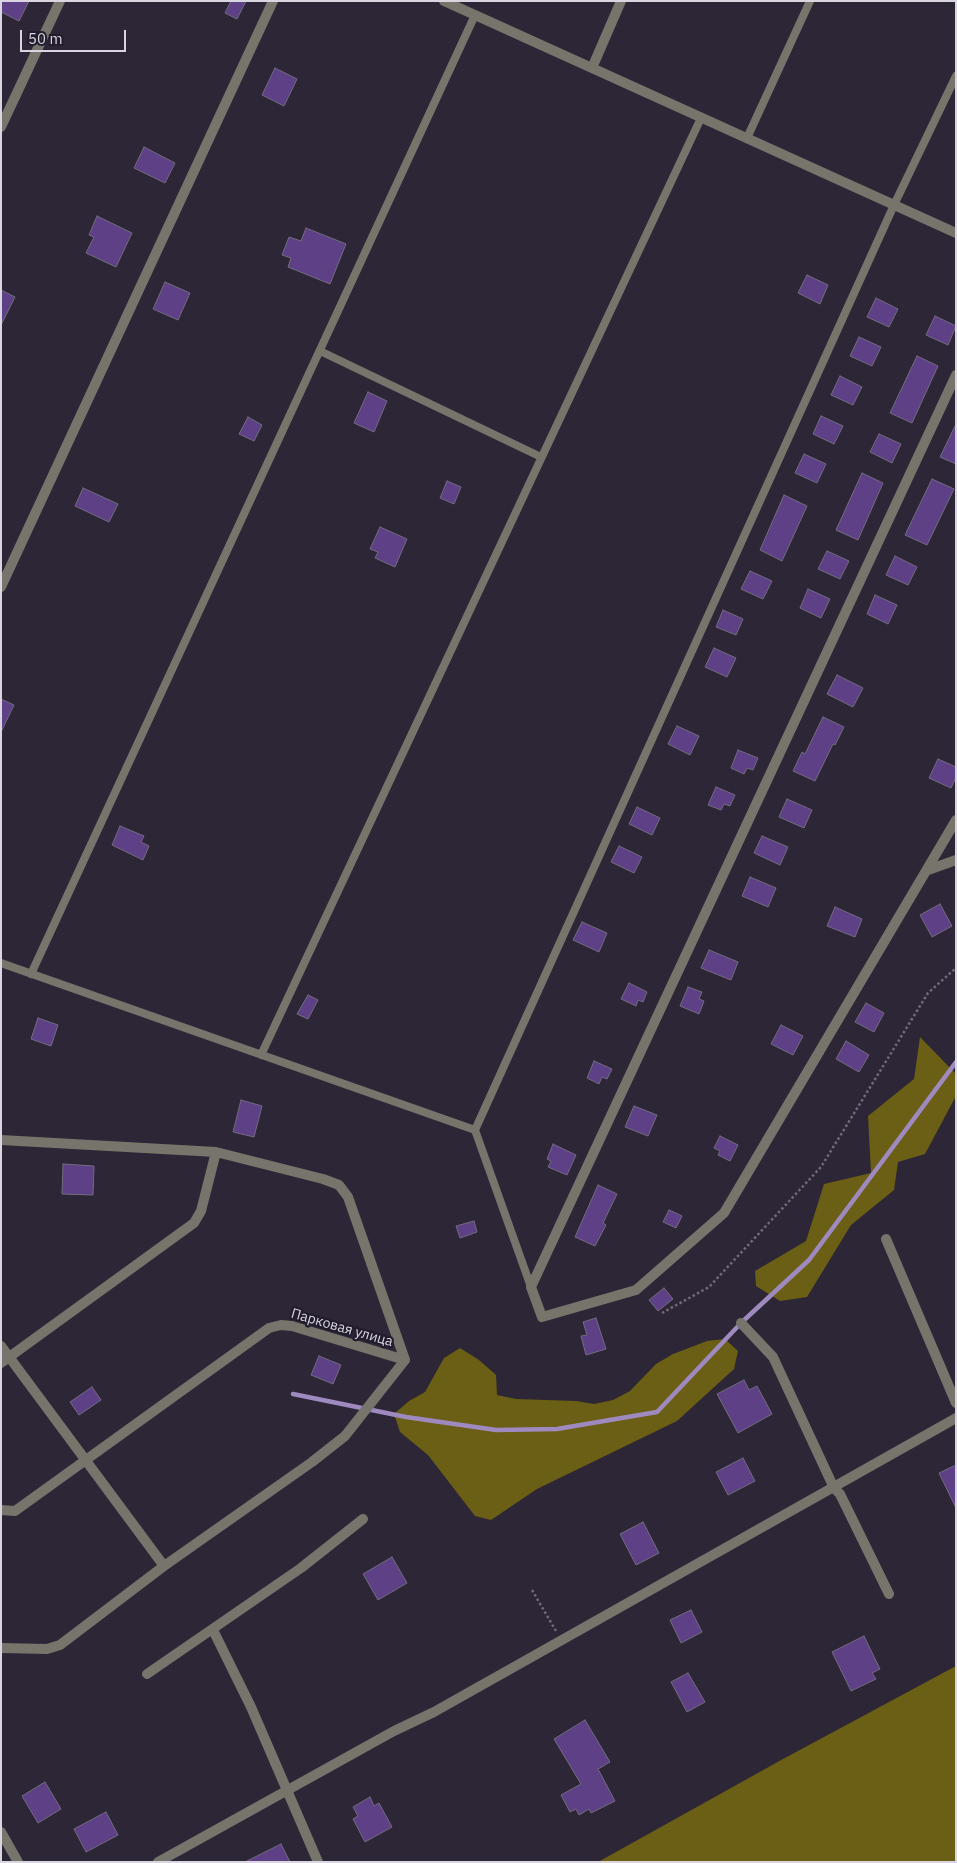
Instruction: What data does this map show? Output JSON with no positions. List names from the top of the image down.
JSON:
{
  "streets": {
    "street": ["Парковая улица"]
  },
  "scale_bar": "50 m"
}
